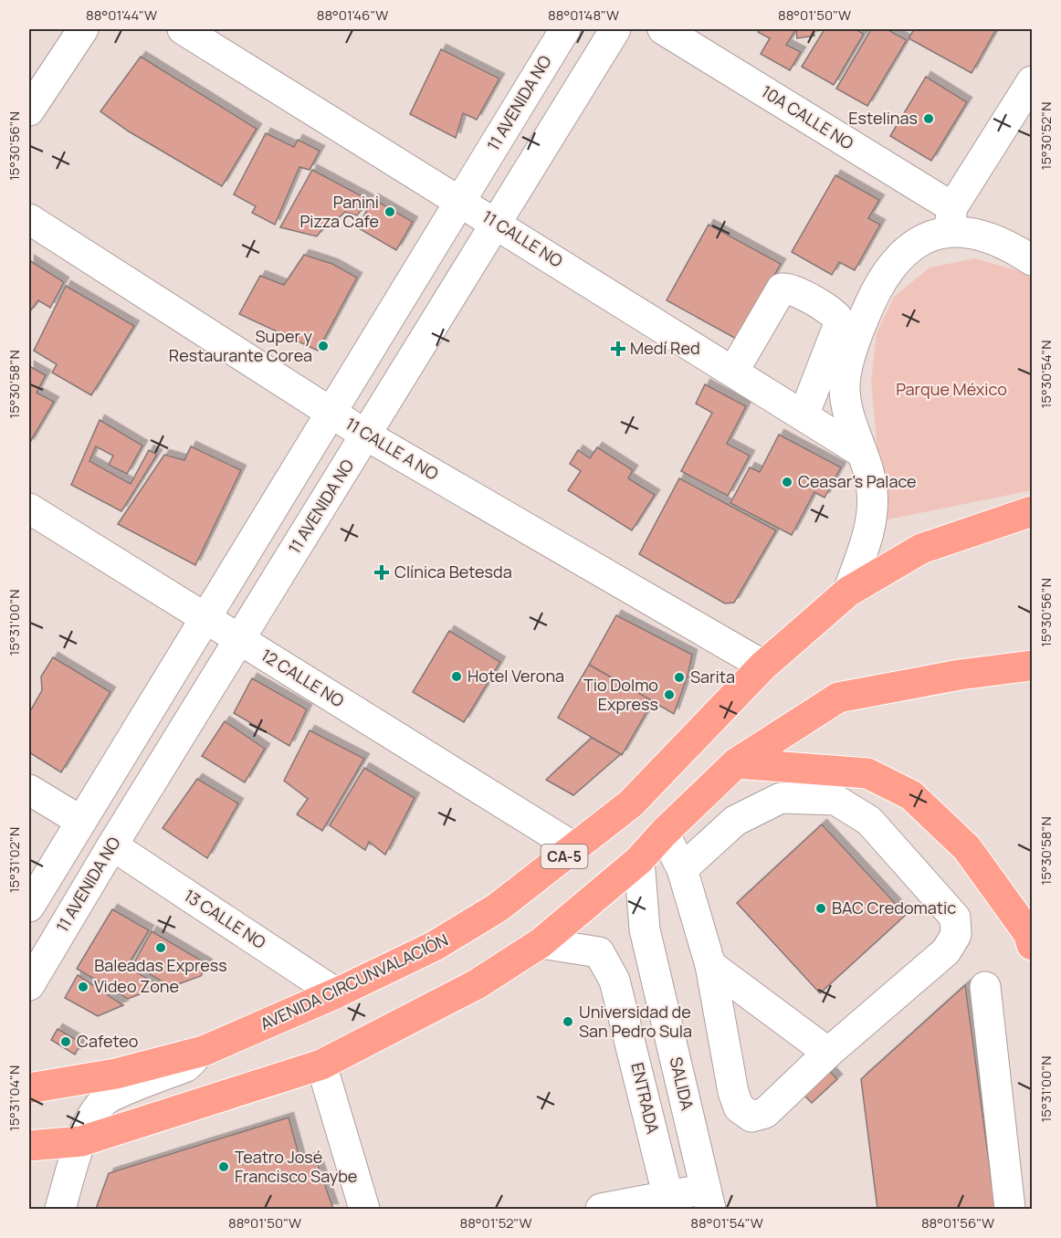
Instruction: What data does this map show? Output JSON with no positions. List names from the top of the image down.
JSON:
{
  "streets": {
    "highway": ["CA-5", "AVENIDA CIRCUNVALACIÓN"],
    "street": [
      "11 AVENIDA NO",
      "10A CALLE NO",
      "11 CALLE NO",
      "11 CALLE A NO",
      "12 CALLE NO",
      "13 CALLE NO",
      "SALIDA",
      "ENTRADA"
    ]
  },
  "crossings": [
    ["11 AVENIDA NO", "11 CALLE NO"],
    ["11 AVENIDA NO", "11 CALLE A NO"],
    ["11 AVENIDA NO", "12 CALLE NO"],
    ["11 AVENIDA NO", "13 CALLE NO"],
    ["11 CALLE A NO", "AVENIDA CIRCUNVALACIÓN"],
    ["12 CALLE NO", "AVENIDA CIRCUNVALACIÓN"],
    ["13 CALLE NO", "AVENIDA CIRCUNVALACIÓN"]
  ],
  "parks": ["Parque México"],
  "places": {
    "other": [
      "Estelinas",
      "Panini Pizza Cafe",
      "Super y Restaurante Corea",
      "Ceasar's Palace",
      "Hotel Verona",
      "Sarita",
      "Tio Dolmo Express",
      "BAC Credomatic",
      "Baleadas Express",
      "Video Zone",
      "Universidad de San Pedro Sula",
      "Cafeteo",
      "Teatro José Francisco Saybe"
    ],
    "health": ["Medí Red", "Clínica Betesda"]
  },
  "coordinates": [
    "88°01'44\"W",
    "88°01'46\"W",
    "88°01'48\"W",
    "88°01'50\"W",
    "15°30'52\"N",
    "15°30'56\"N",
    "15°30'54\"N",
    "15°30'58\"N",
    "15°31'00\"N",
    "15°31'02\"N",
    "15°31'04\"N",
    "88°01'52\"W",
    "88°01'54\"W",
    "88°01'56\"W"
  ]
}
